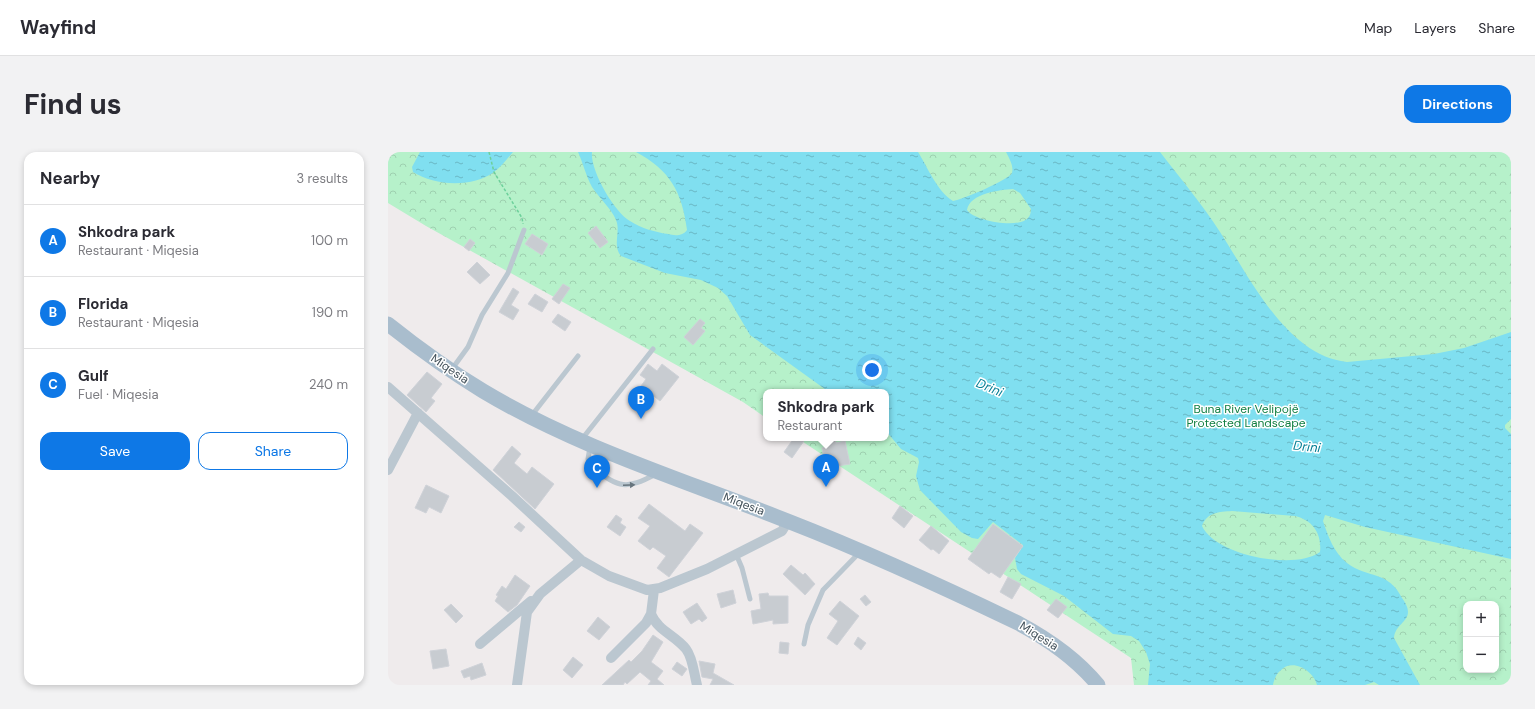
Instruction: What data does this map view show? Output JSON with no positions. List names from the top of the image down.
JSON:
{
  "streets": {
    "main road": ["Miqesia"]
  },
  "water": ["Drini"],
  "parks": ["Buna River Velipojë Protected Landscape"],
  "page": {
    "header": "Wayfind",
    "nav": ["Map", "Layers", "Share"],
    "buttons": [
      "Directions",
      ["Save", "Share"]
    ],
    "title": "Find us",
    "heading": ["Nearby", "3 results"],
    "list": [
      {
        "mark": "A",
        "name": "Shkodra park",
        "note": "Restaurant · Miqesia",
        "value": "100 m"
      },
      {
        "mark": "B",
        "name": "Florida",
        "note": "Restaurant · Miqesia",
        "value": "190 m"
      },
      {
        "mark": "C",
        "name": "Gulf",
        "note": "Fuel · Miqesia",
        "value": "240 m"
      }
    ],
    "pins": ["B", "A", "C"],
    "popup": ["Shkodra park", "Restaurant"],
    "map_buttons": ["+", "−"]
  }
}
